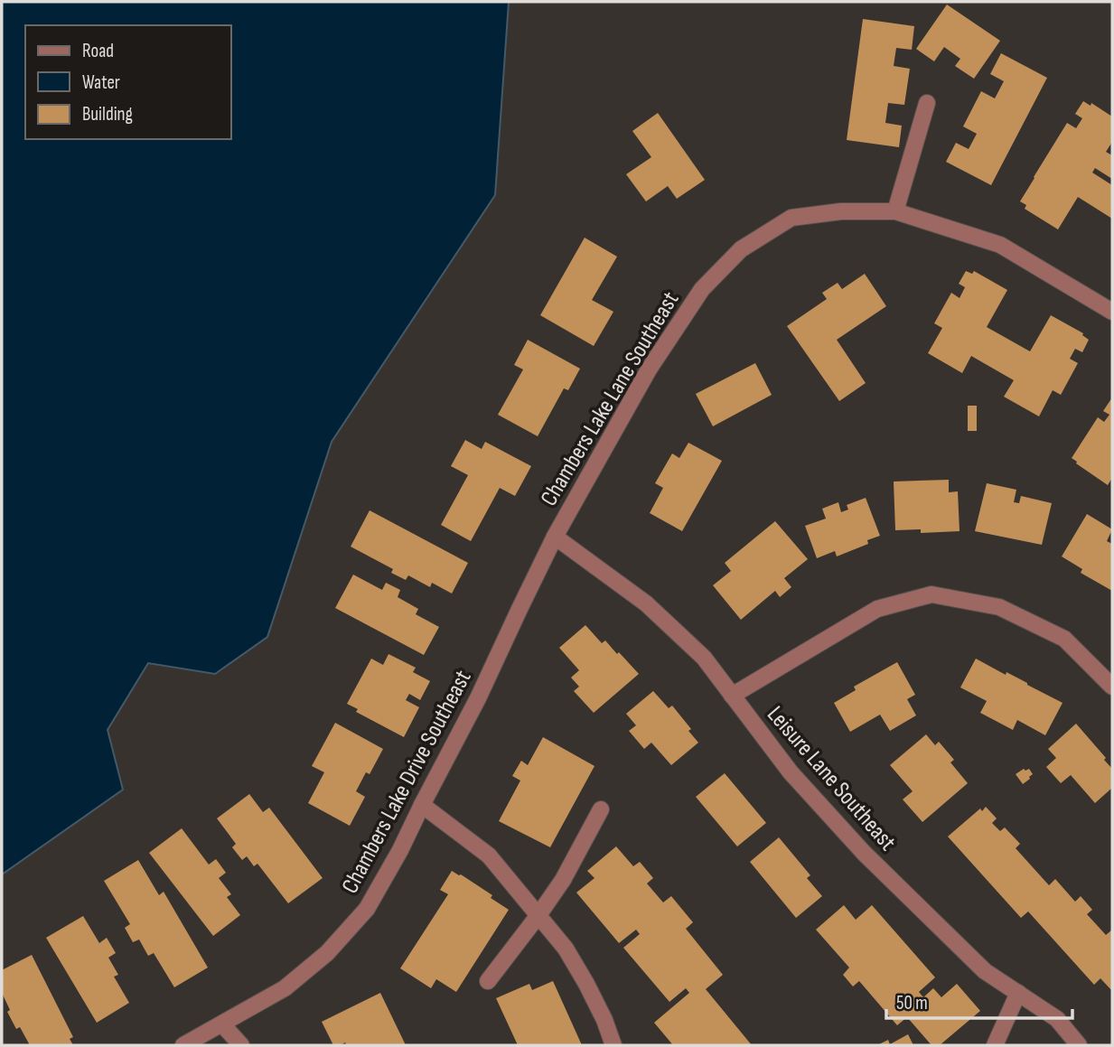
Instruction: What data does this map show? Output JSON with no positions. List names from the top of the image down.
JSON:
{
  "streets": {
    "street": ["Chambers Lake Lane Southeast", "Leisure Lane Southeast", "Chambers Lake Drive Southeast"]
  },
  "crossings": [
    ["Chambers Lake Lane Southeast", "Leisure Lane Southeast"],
    ["Chambers Lake Lane Southeast", "Chambers Lake Drive Southeast"],
    ["Leisure Lane Southeast", "Chambers Lake Drive Southeast"]
  ],
  "legend": ["Road", "Water", "Building"],
  "scale_bar": "50 m"
}
